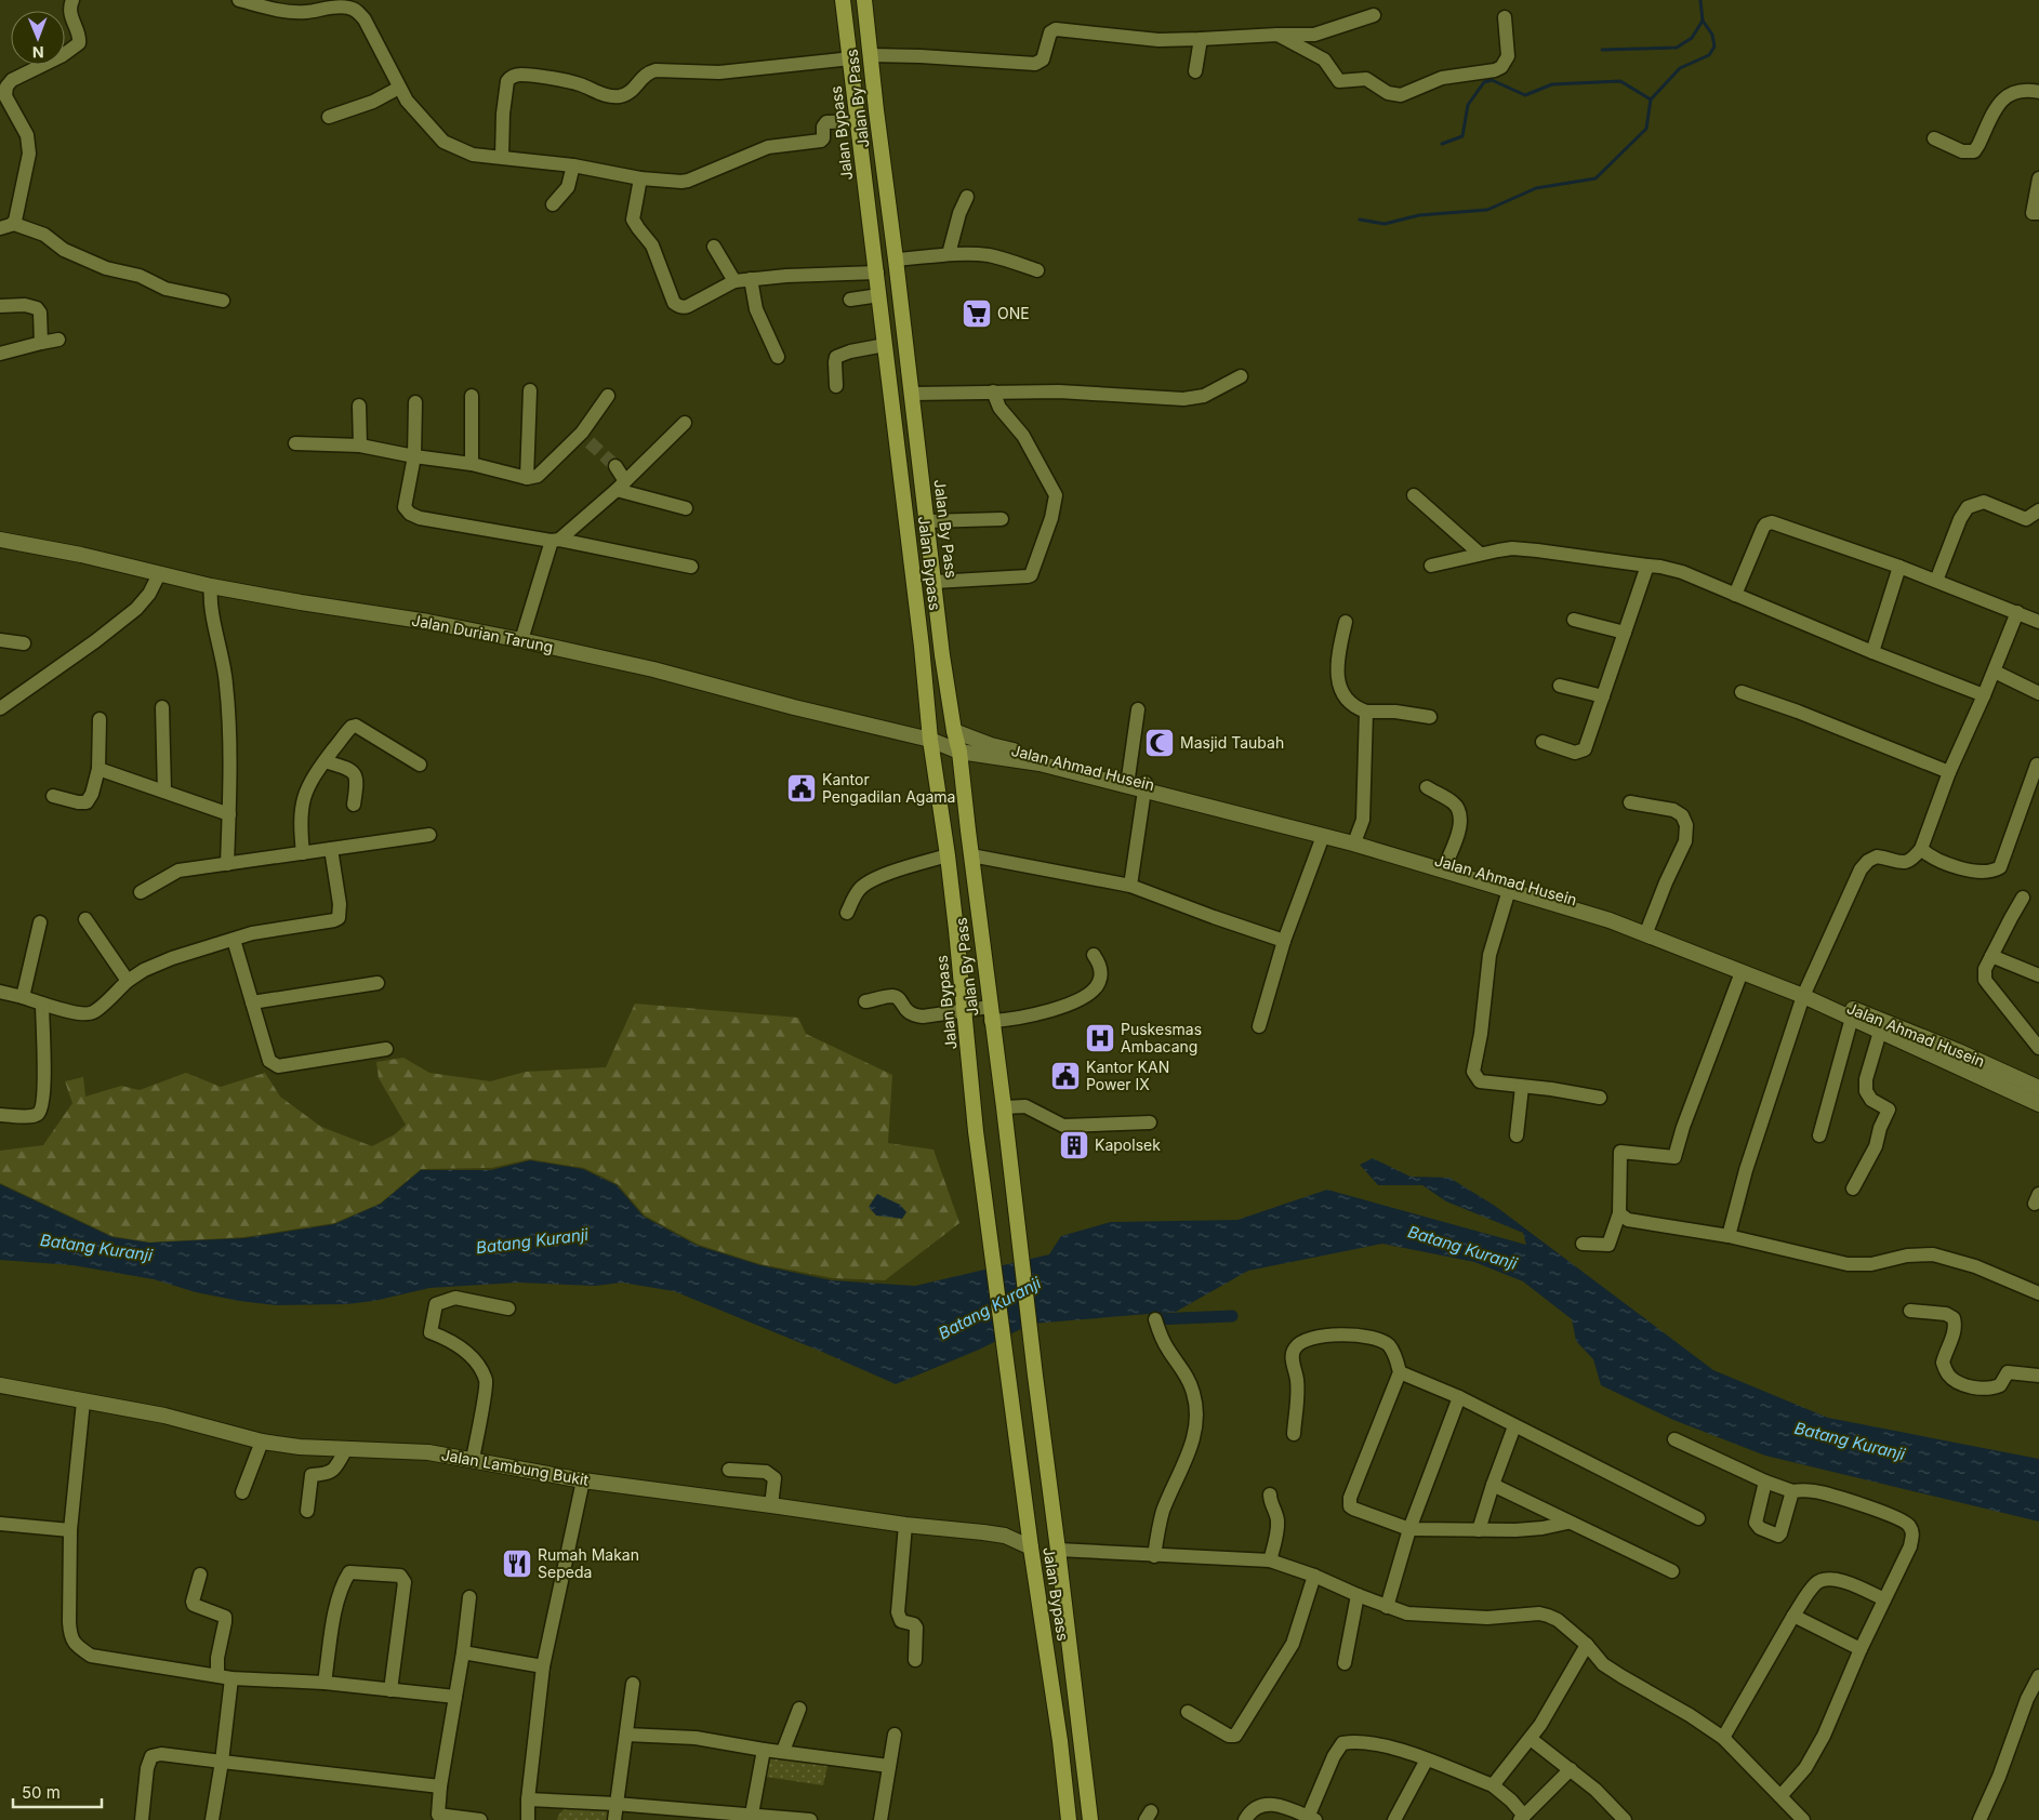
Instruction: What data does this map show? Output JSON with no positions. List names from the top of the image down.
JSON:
{
  "streets": {
    "highway": ["Jalan By Pass", "Jalan Bypass"],
    "main road": ["Jalan Durian Tarung", "Jalan Ahmad Husein", "Jalan Lambung Bukit"]
  },
  "crossings": [
    ["Jalan By Pass", "Jalan Durian Tarung"],
    ["Jalan By Pass", "Jalan Ahmad Husein"],
    ["Jalan Bypass", "Jalan Durian Tarung"],
    ["Jalan Bypass", "Jalan Lambung Bukit"],
    ["Jalan Durian Tarung", "Jalan Ahmad Husein"]
  ],
  "water": ["Batang Kuranji"],
  "places": {
    "supermarket": ["ONE"],
    "mosque": ["Masjid Taubah"],
    "public building": ["Kantor Pengadilan Agama", "Kantor KAN Power IX"],
    "hospital": ["Puskesmas Ambacang"],
    "building": ["Kapolsek"],
    "restaurant": ["Rumah Makan Sepeda"]
  },
  "scale_bar": "50 m",
  "north": "bottom"
}
